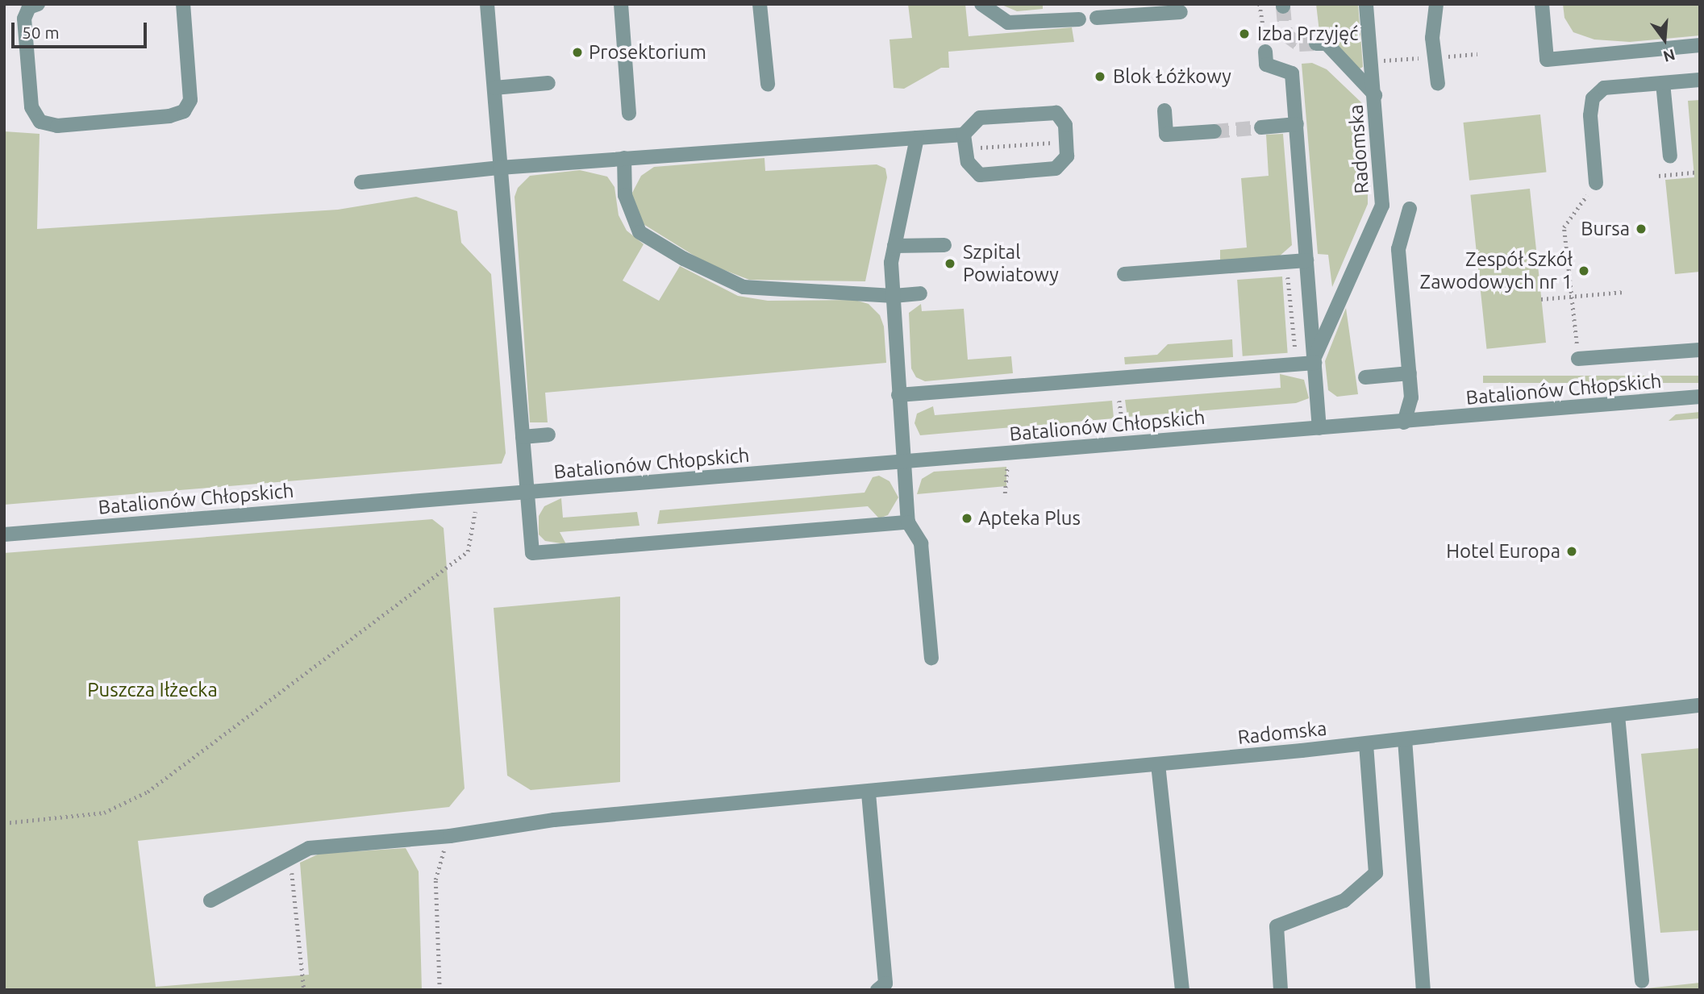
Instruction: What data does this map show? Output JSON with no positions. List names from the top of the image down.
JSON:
{
  "streets": {
    "street": ["Radomska", "Batalionów Chłopskich"]
  },
  "crossings": [
    ["Radomska", "Batalionów Chłopskich"]
  ],
  "parks": ["Puszcza Iłżecka"],
  "places": [
    "Izba Przyjęć",
    "Prosektorium",
    "Blok Łóżkowy",
    "Bursa",
    "Szpital Powiatowy",
    "Zespół Szkół Zawodowych nr 1",
    "Apteka Plus",
    "Hotel Europa"
  ],
  "scale_bar": "50 m",
  "north": "bottom"
}
